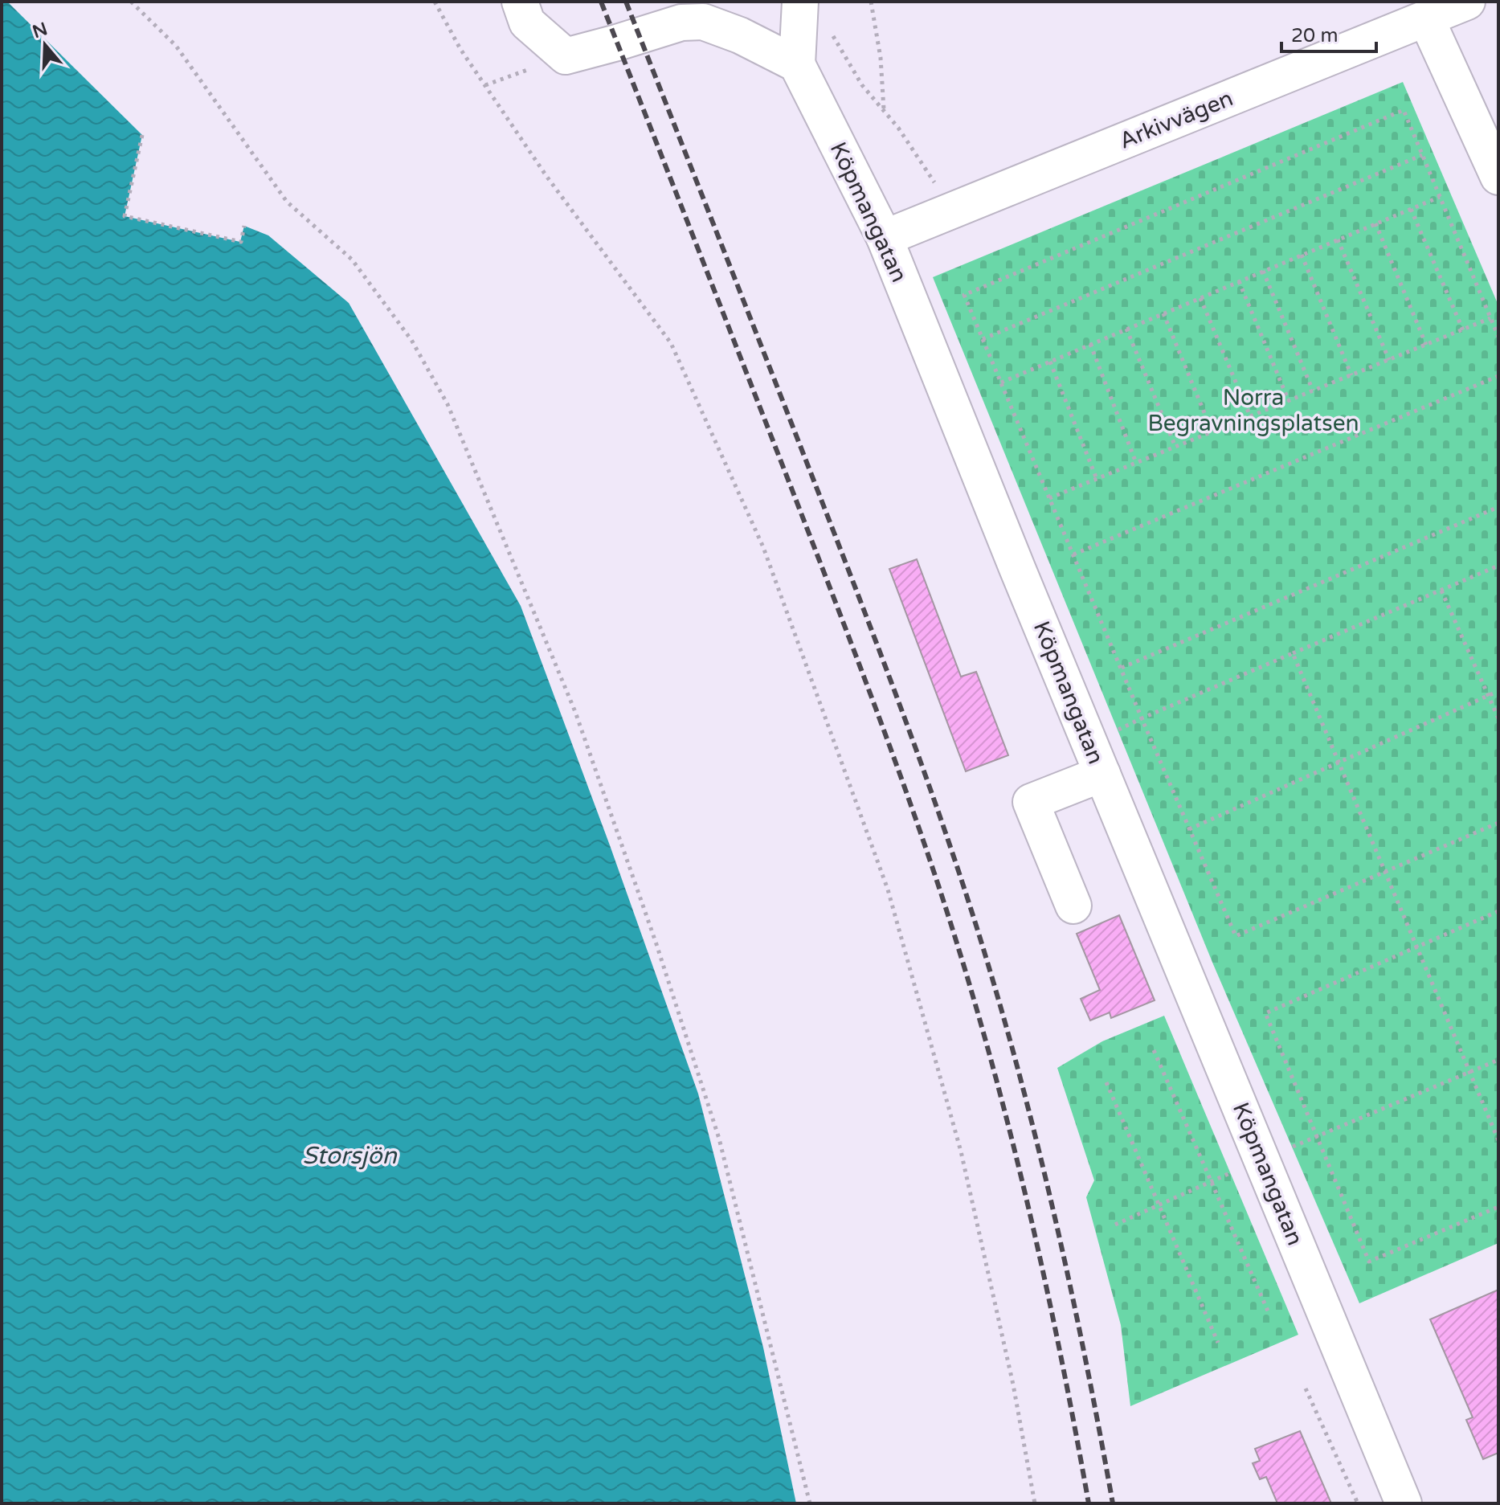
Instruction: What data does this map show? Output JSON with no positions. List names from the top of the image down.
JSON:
{
  "streets": {
    "street": ["Arkivvägen", "Köpmangatan"]
  },
  "crossings": [
    ["Arkivvägen", "Köpmangatan"]
  ],
  "water": ["Storsjön"],
  "parks": ["Norra Begravningsplatsen"],
  "scale_bar": "20 m",
  "north": "top"
}
